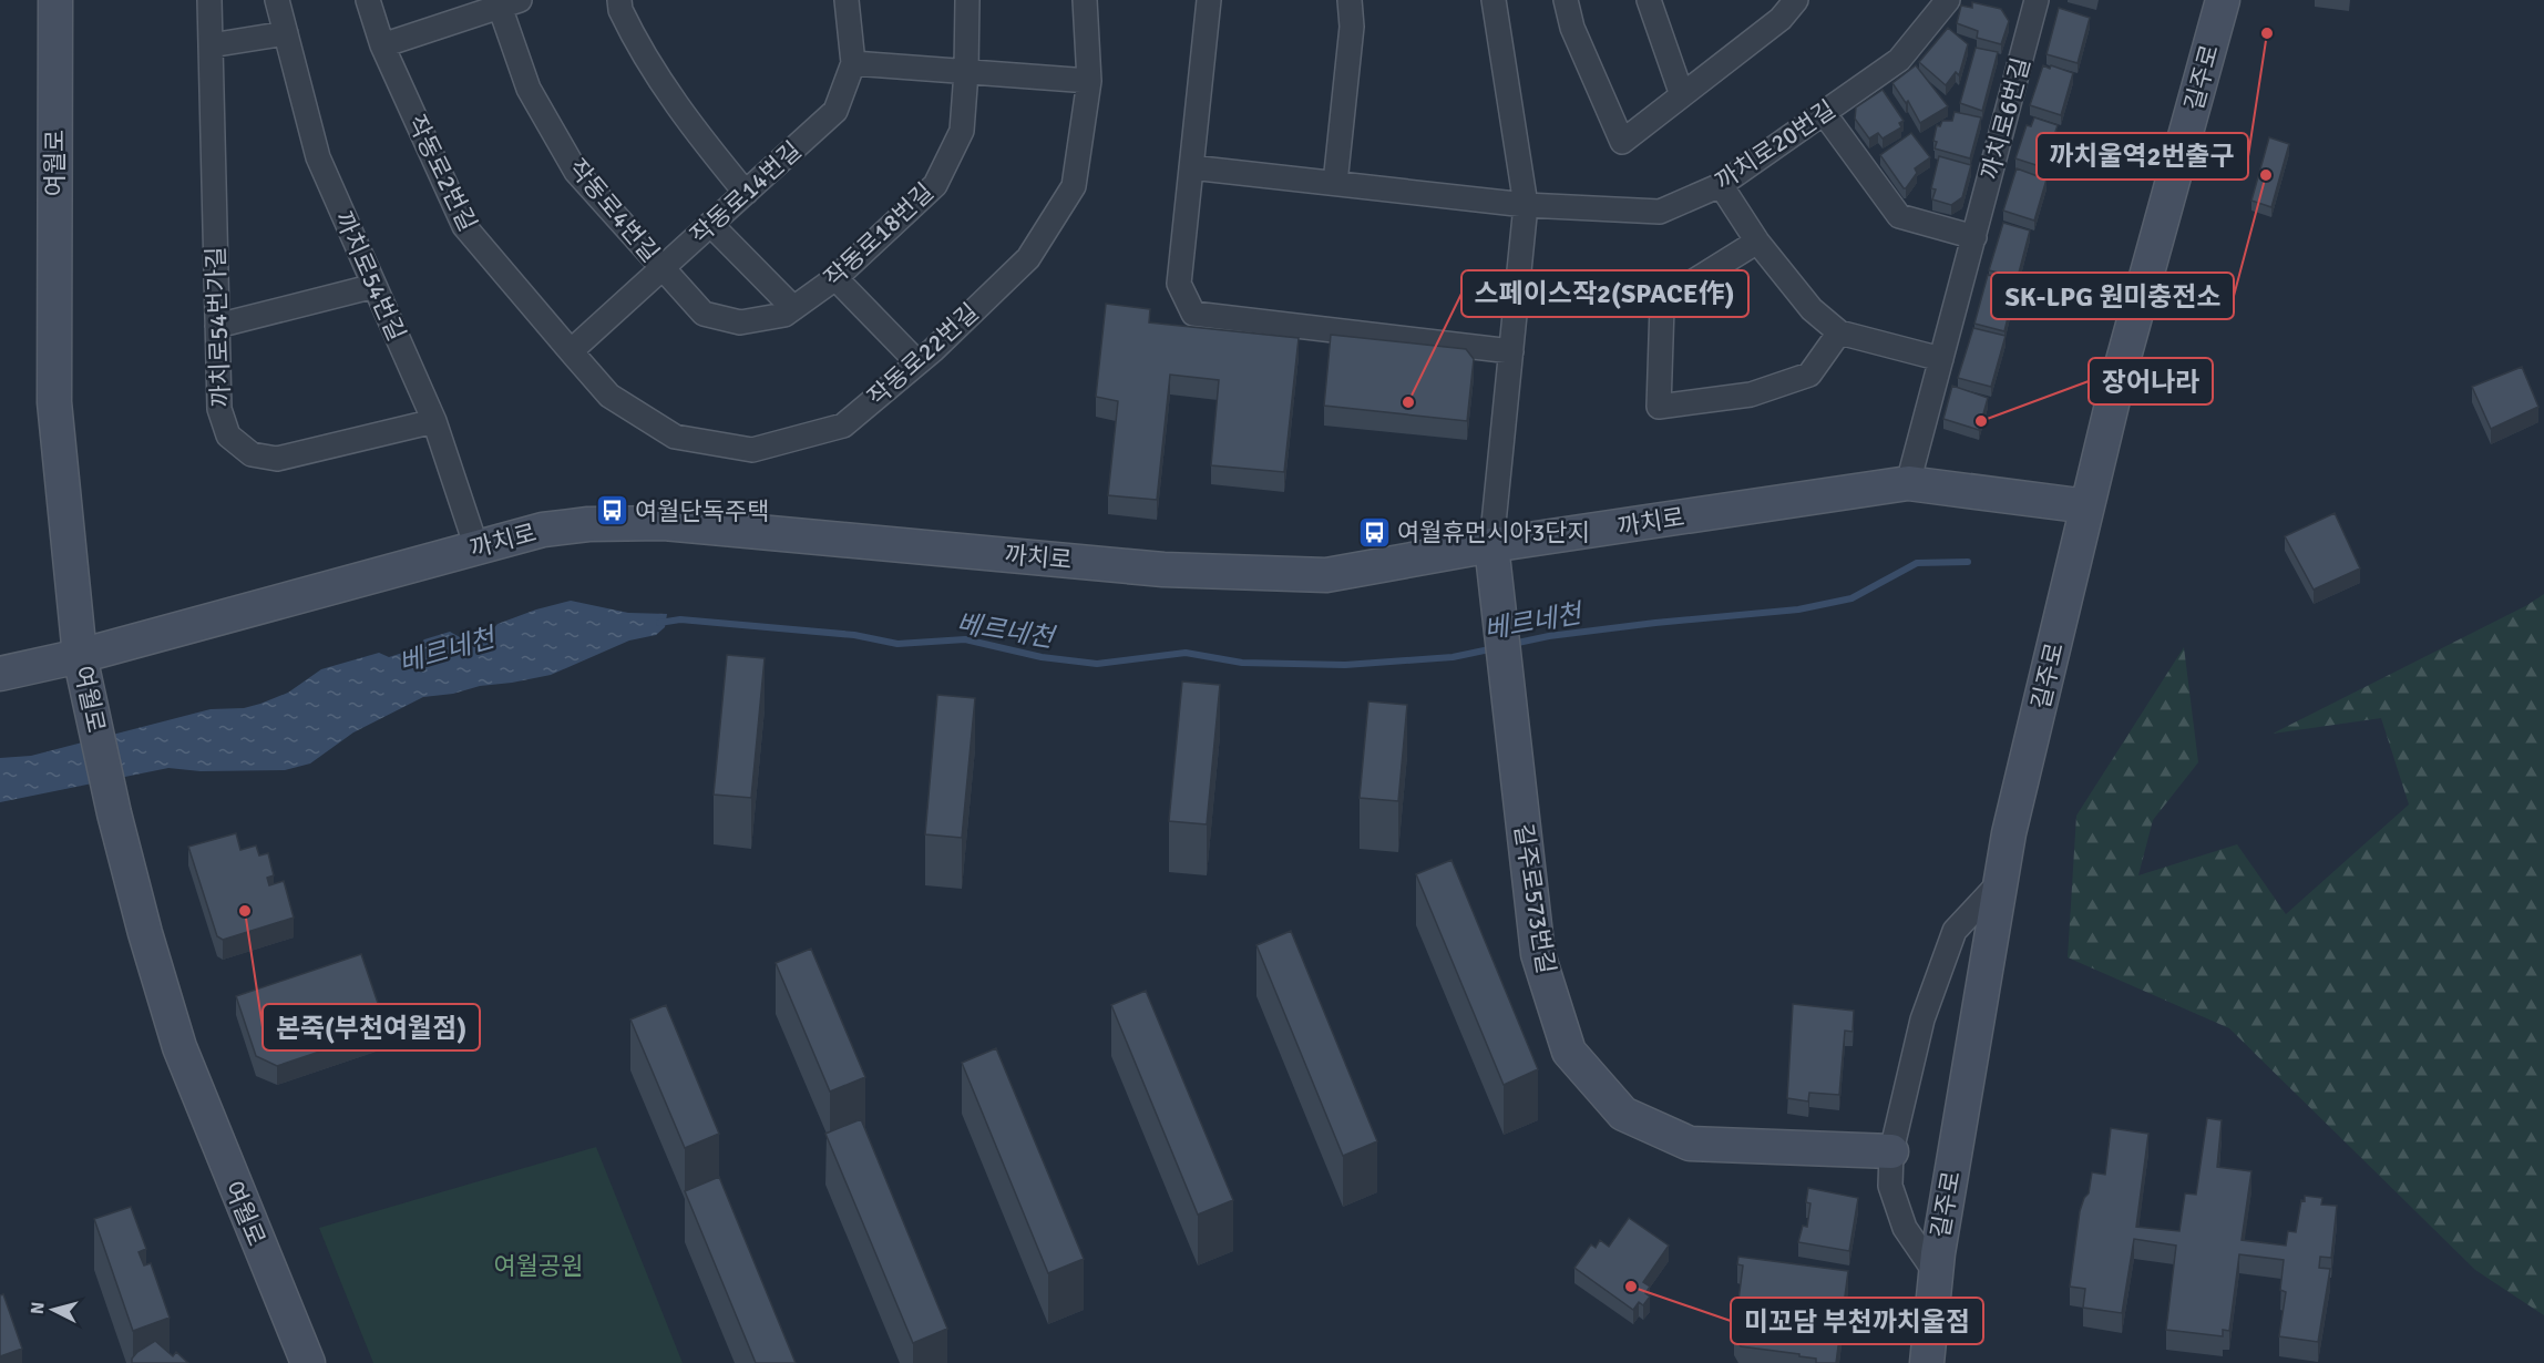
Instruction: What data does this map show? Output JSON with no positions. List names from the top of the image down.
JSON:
{
  "streets": {
    "street": [
      "길주로",
      "까치로6번길",
      "까치로20번길",
      "여월로",
      "작동로2번길",
      "작동로14번길",
      "작동로4번길",
      "작동로18번길",
      "까치로54번길",
      "까치로54번가길",
      "작동로22번길",
      "까치로",
      "길주로573번길"
    ]
  },
  "crossings": [
    ["길주로", "까치로"],
    ["까치로6번길", "까치로"],
    ["여월로", "까치로"],
    ["작동로2번길", "작동로14번길"],
    ["작동로2번길", "작동로22번길"],
    ["작동로14번길", "작동로4번길"],
    ["작동로14번길", "작동로18번길"],
    ["작동로14번길", "작동로22번길"],
    ["작동로4번길", "작동로18번길"],
    ["까치로54번길", "까치로54번가길"],
    ["까치로54번길", "까치로"],
    ["까치로", "길주로573번길"]
  ],
  "water": ["베르네천"],
  "parks": ["여월공원"],
  "places": {
    "other": [
      "까치울역2번출구",
      "SK-LPG 원미충전소",
      "스페이스작2(SPACE作)",
      "장어나라",
      "본죽(부천여월점)",
      "미꼬담 부천까치울점"
    ],
    "bus stop": ["여월단독주택", "여월휴먼시아3단지"]
  },
  "north": "left"
}
